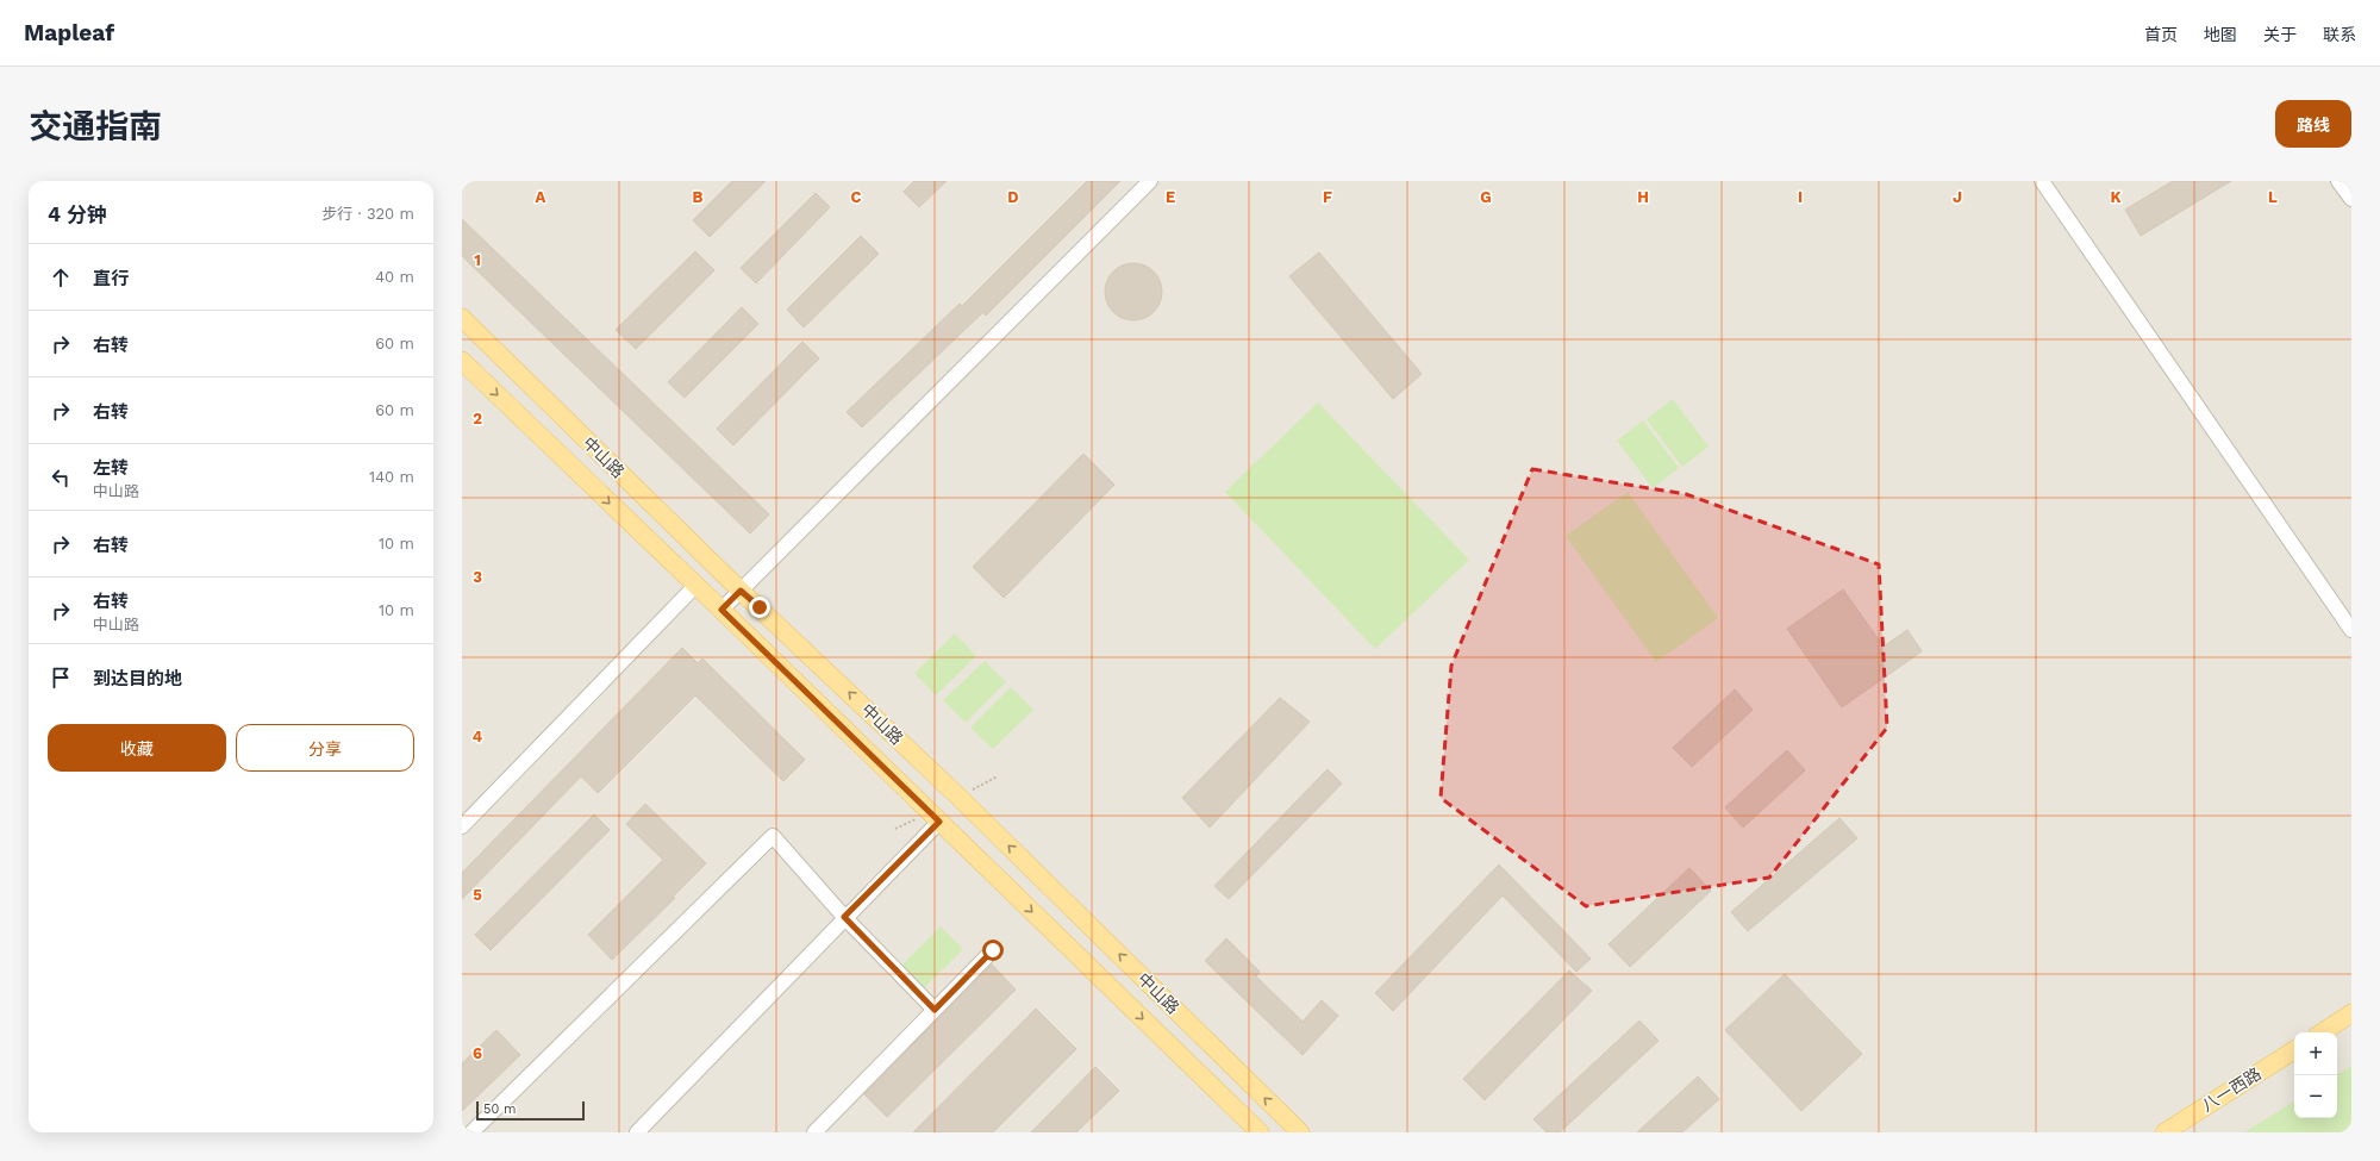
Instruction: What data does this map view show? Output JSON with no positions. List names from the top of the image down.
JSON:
{
  "streets": {
    "main road": ["中山路", "八一西路"]
  },
  "scale_bar": "50 m",
  "page": {
    "header": "Mapleaf",
    "nav": [
      "首页",
      "地图",
      "关于",
      "联系"
    ],
    "title": "交通指南",
    "buttons": [
      "路线",
      ["收藏", "分享"]
    ],
    "heading": ["4 分钟", "步行 · 320 m"],
    "list": [
      ["直行", "40 m"],
      ["右转", "60 m"],
      ["右转", "60 m"],
      ["左转", "中山路", "140 m"],
      ["右转", "10 m"],
      ["右转", "中山路", "10 m"],
      "到达目的地"
    ],
    "map_buttons": ["+", "−"],
    "scale": "50 m"
  },
  "grid": {
    "columns": [
      "A",
      "B",
      "C",
      "D",
      "E",
      "F",
      "G",
      "H",
      "I",
      "J",
      "K",
      "L"
    ],
    "rows": [
      "1",
      "2",
      "3",
      "4",
      "5",
      "6"
    ]
  }
}
